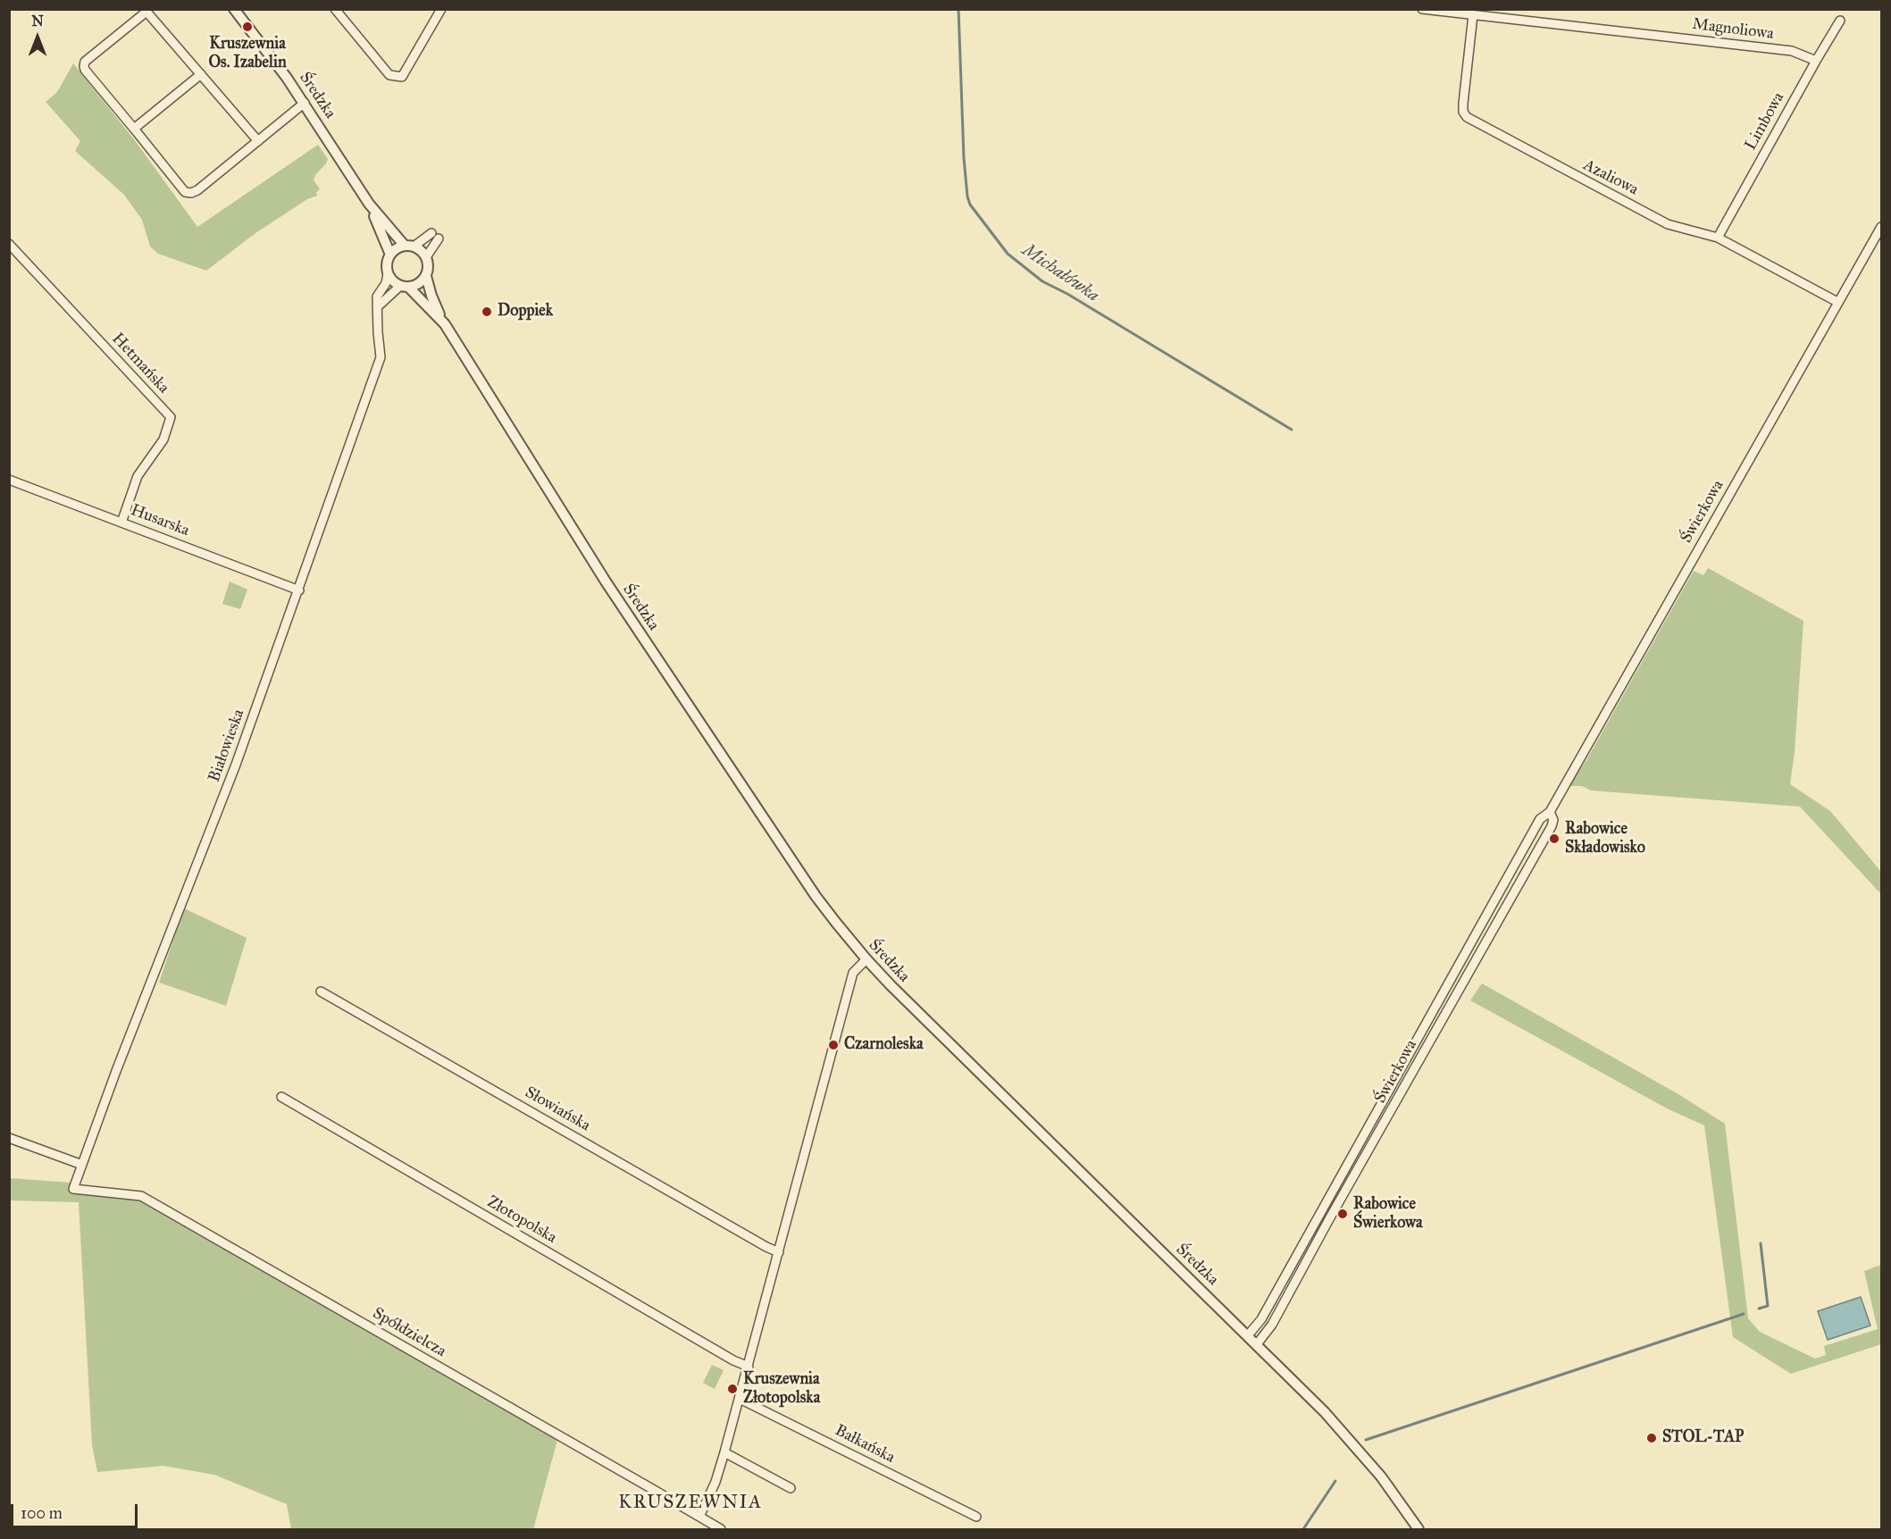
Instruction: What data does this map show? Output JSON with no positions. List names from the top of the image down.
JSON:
{
  "streets": {
    "street": [
      "Magnoliowa",
      "Średzka",
      "Limbowa",
      "Azaliowa",
      "Hetmańska",
      "Świerkowa",
      "Husarska",
      "Białowieska",
      "Słowiańska",
      "Złotopolska",
      "Spółdzielcza",
      "Bałkańska"
    ]
  },
  "crossings": [
    ["Magnoliowa", "Limbowa"],
    ["Magnoliowa", "Azaliowa"],
    ["Średzka", "Świerkowa"],
    ["Średzka", "Białowieska"],
    ["Limbowa", "Azaliowa"],
    ["Azaliowa", "Świerkowa"],
    ["Hetmańska", "Husarska"],
    ["Husarska", "Białowieska"],
    ["Białowieska", "Spółdzielcza"]
  ],
  "districts": ["KRUSZEWNIA"],
  "water": ["Michałówka"],
  "places": [
    "Kruszewnia Os. Izabelin",
    "Doppiek",
    "Rabowice Składowisko",
    "Czarnoleska",
    "Rabowice Świerkowa",
    "Kruszewnia Złotopolska",
    "STOL-TAP"
  ],
  "scale_bar": "100 m",
  "north": "top"
}
